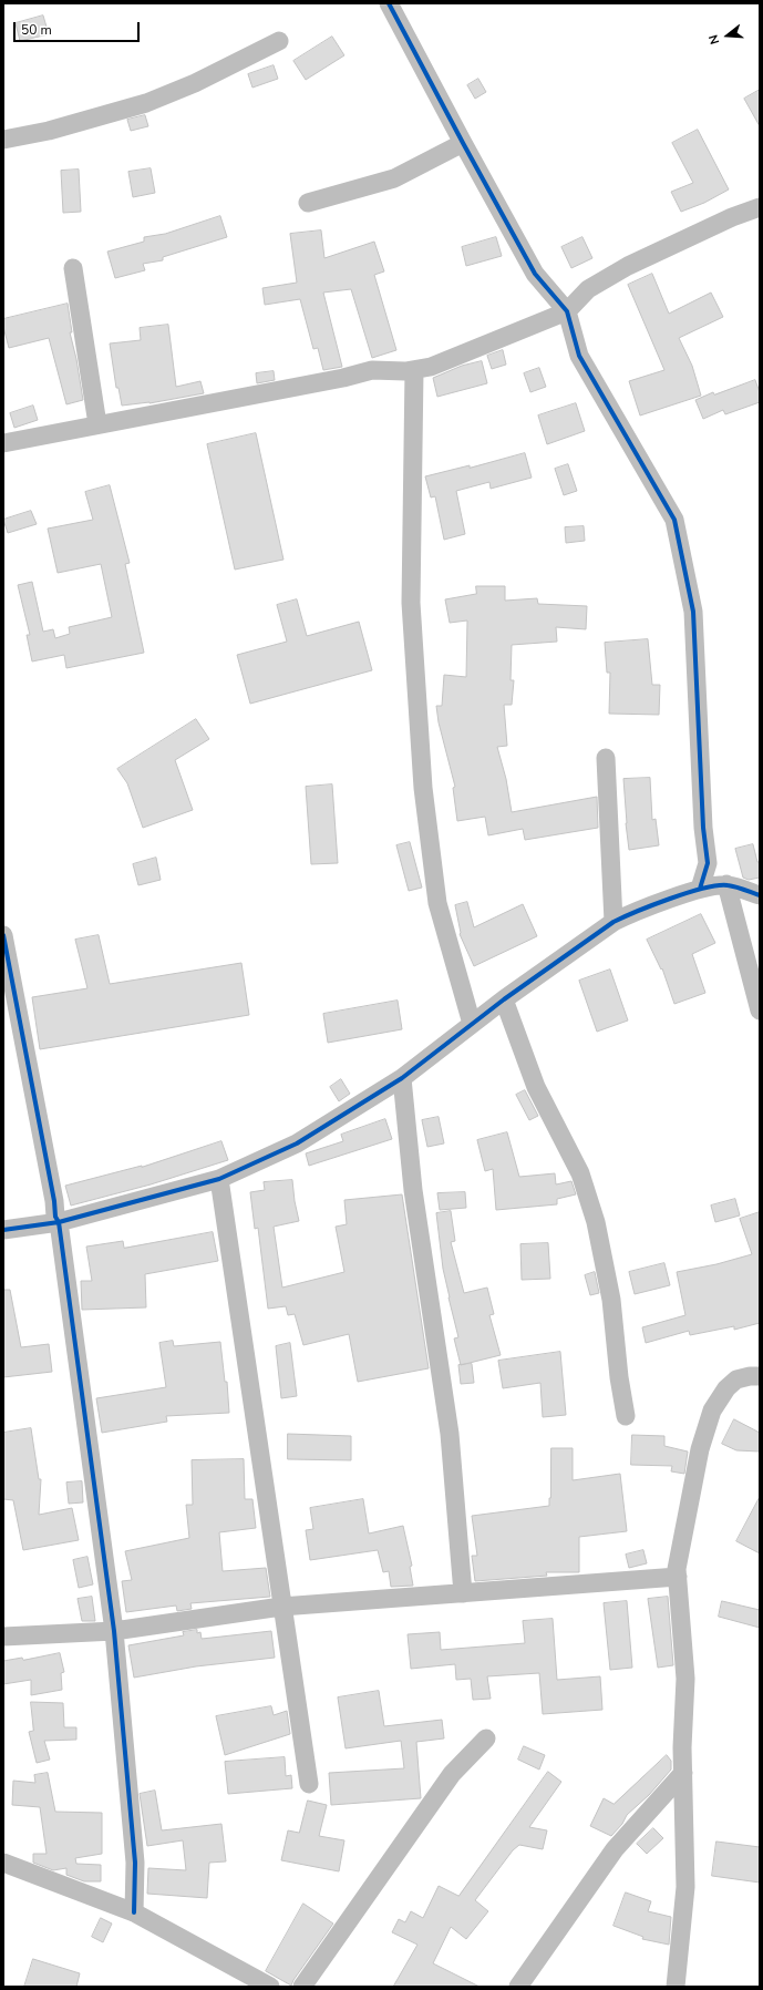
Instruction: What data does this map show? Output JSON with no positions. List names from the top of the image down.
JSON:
{
  "scale_bar": "50 m",
  "north": "left"
}
